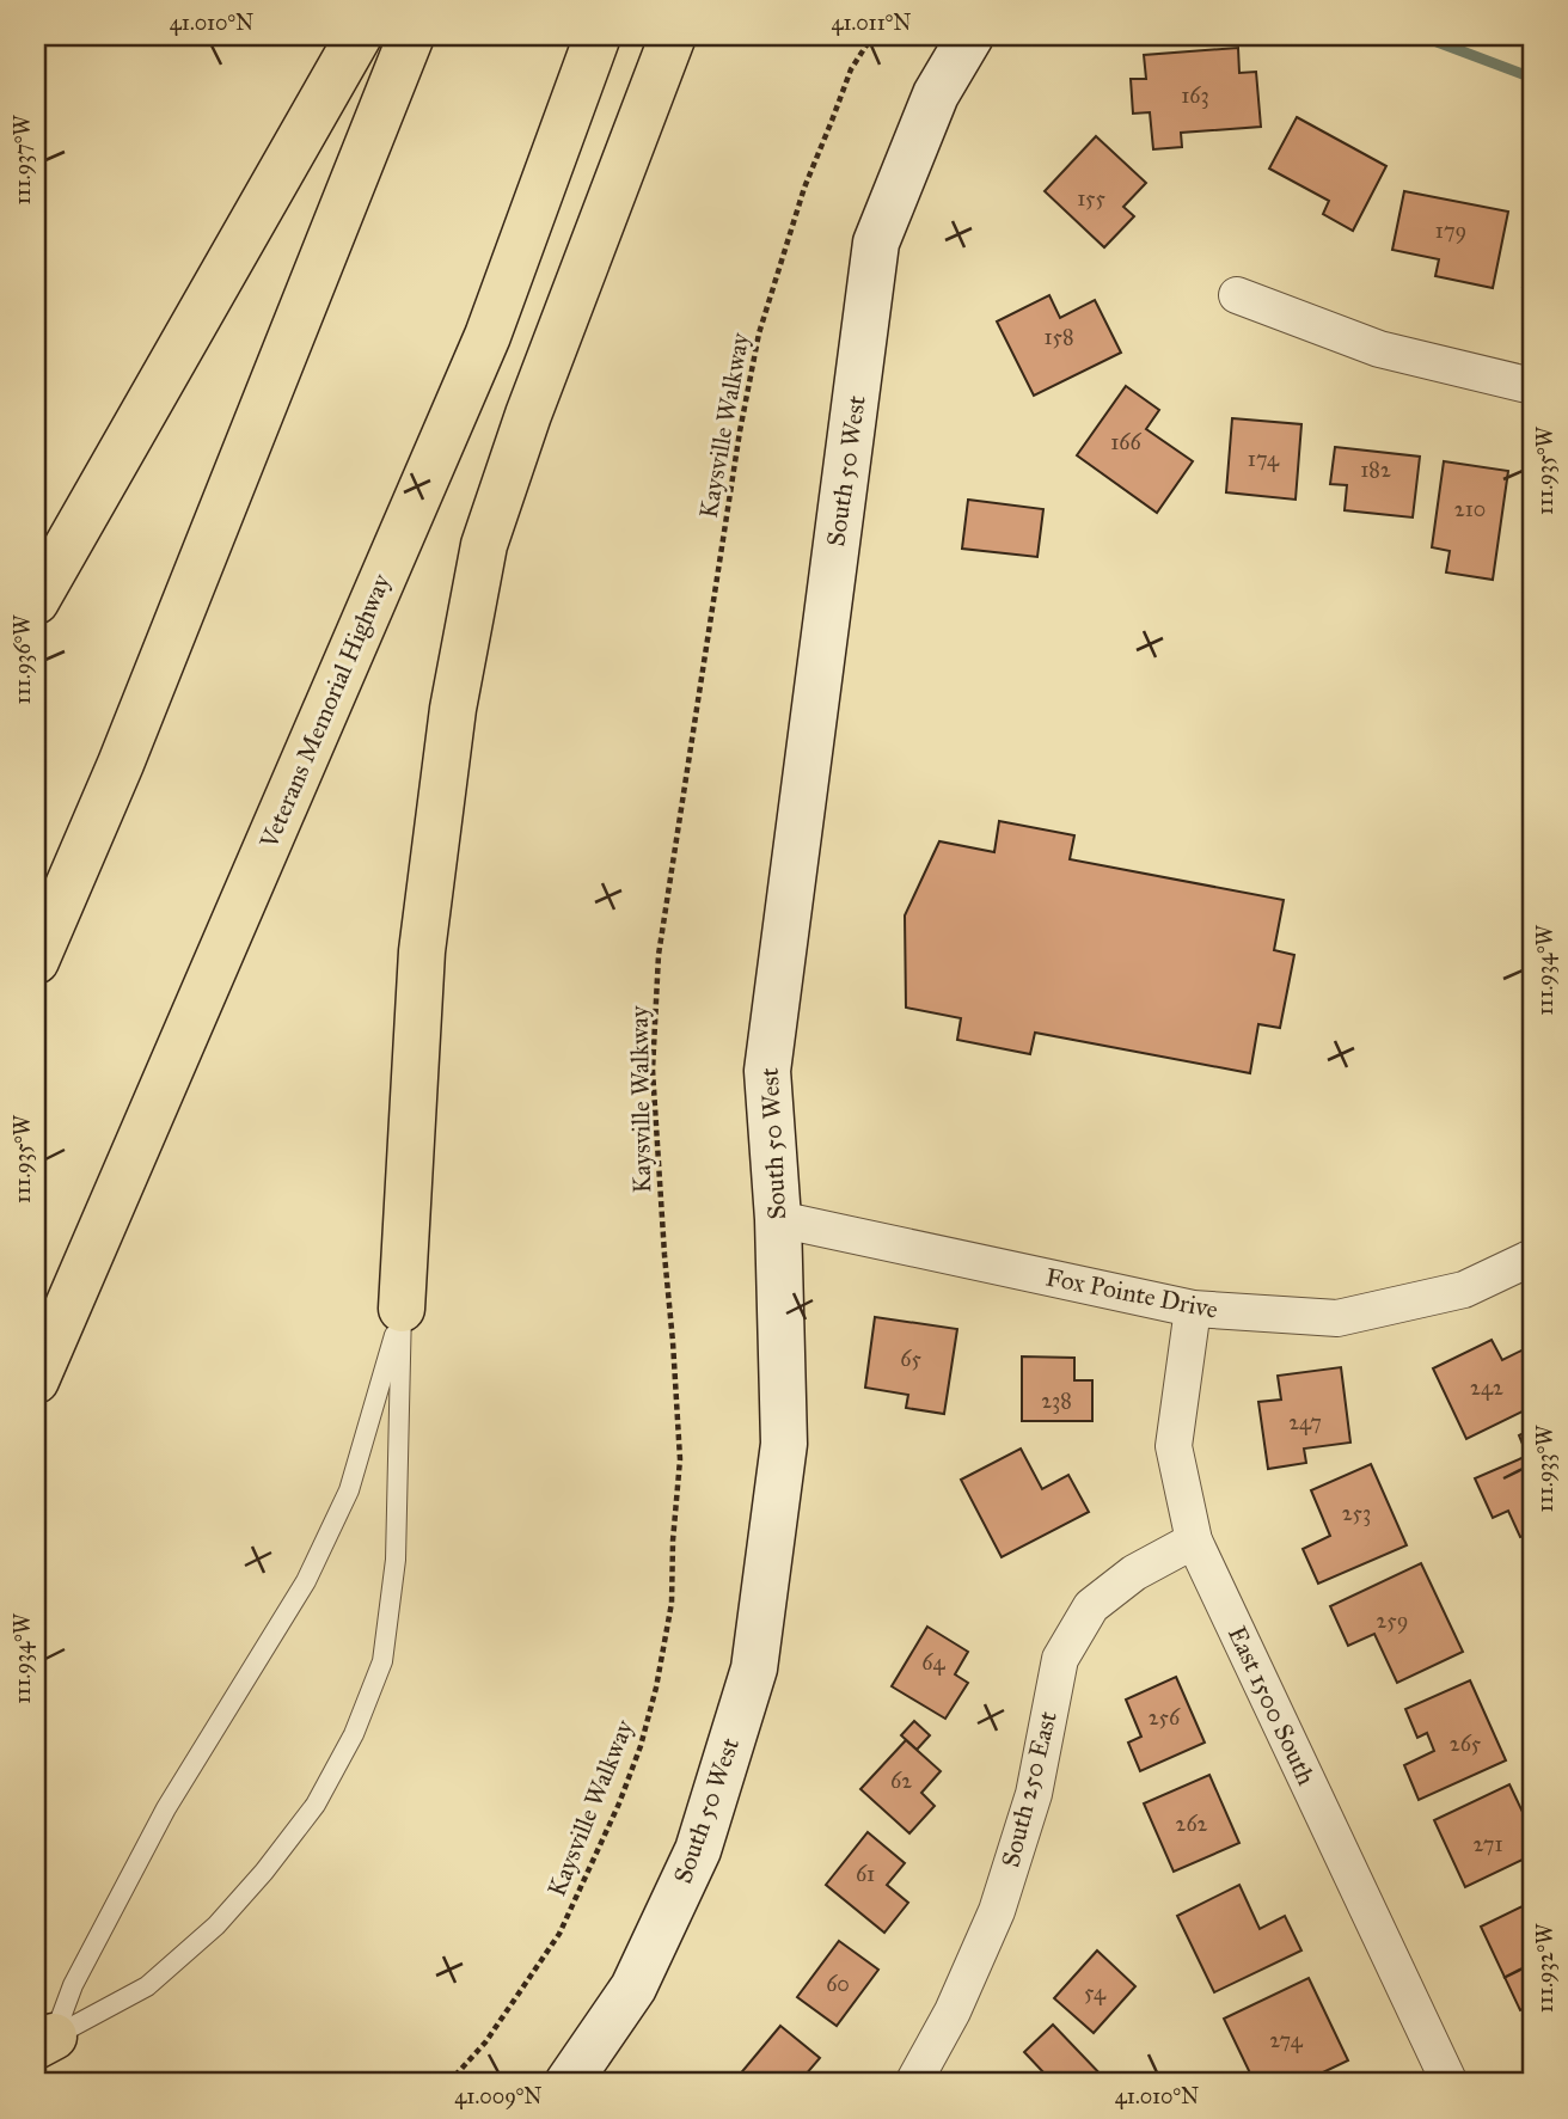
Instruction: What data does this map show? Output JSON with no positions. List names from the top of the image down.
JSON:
{
  "streets": {
    "highway": ["Veterans Memorial Highway"],
    "street": [
      "South 50 West",
      "Fox Pointe Drive",
      "East 1500 South",
      "South 250 East"
    ],
    "path": ["Kaysville Walkway"]
  },
  "crossings": [
    ["South 50 West", "Fox Pointe Drive"],
    ["Fox Pointe Drive", "East 1500 South"],
    ["East 1500 South", "South 250 East"]
  ],
  "house_numbers": [
    "163",
    "155",
    "179",
    "158",
    "166",
    "174",
    "182",
    "210",
    "65",
    "242",
    "238",
    "247",
    "253",
    "259",
    "64",
    "256",
    "265",
    "62",
    "262",
    "271",
    "61",
    "60",
    "54",
    "274"
  ],
  "coordinates": [
    "41.010°N",
    "41.011°N",
    "111.937°W",
    "111.935°W",
    "111.936°W",
    "111.934°W",
    "111.933°W",
    "111.932°W",
    "41.009°N"
  ]
}
